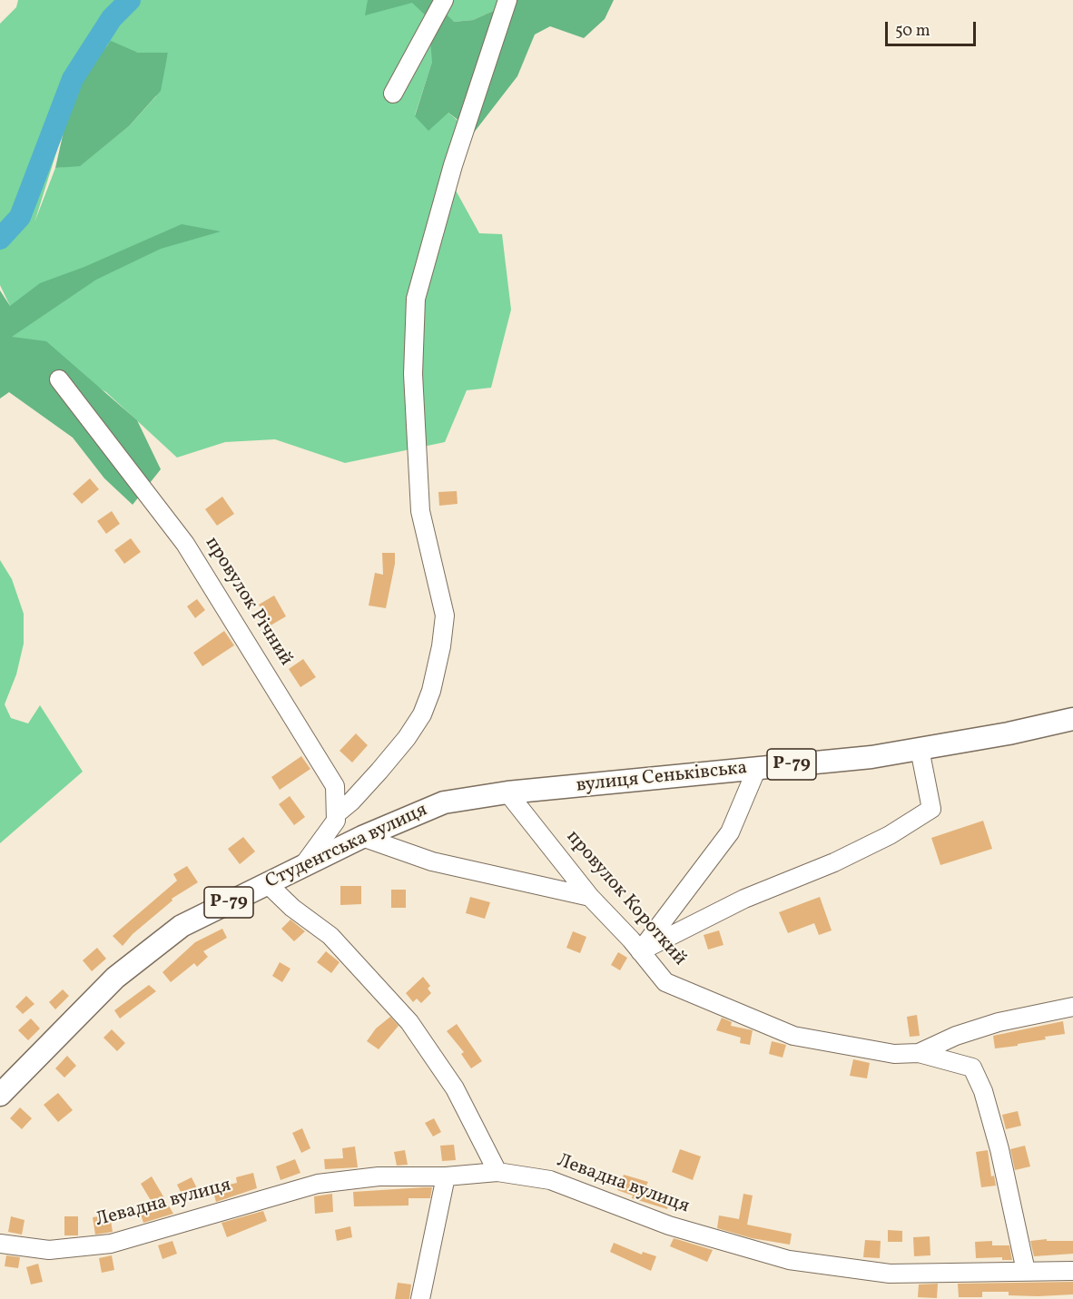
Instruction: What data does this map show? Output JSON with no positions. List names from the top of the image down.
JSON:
{
  "streets": {
    "main road": ["Р-79", "вулиця Сенькiвська", "Студентська вулиця"],
    "street": ["провулок Рiчний", "провулок Короткий", "Левадна вулиця"]
  },
  "crossings": [
    ["провулок Рiчний", "Студентська вулиця"],
    ["вулиця Сенькiвська", "Студентська вулиця"],
    ["вулиця Сенькiвська", "провулок Короткий"],
    ["Студентська вулиця", "провулок Короткий"]
  ],
  "scale_bar": "50 m"
}
